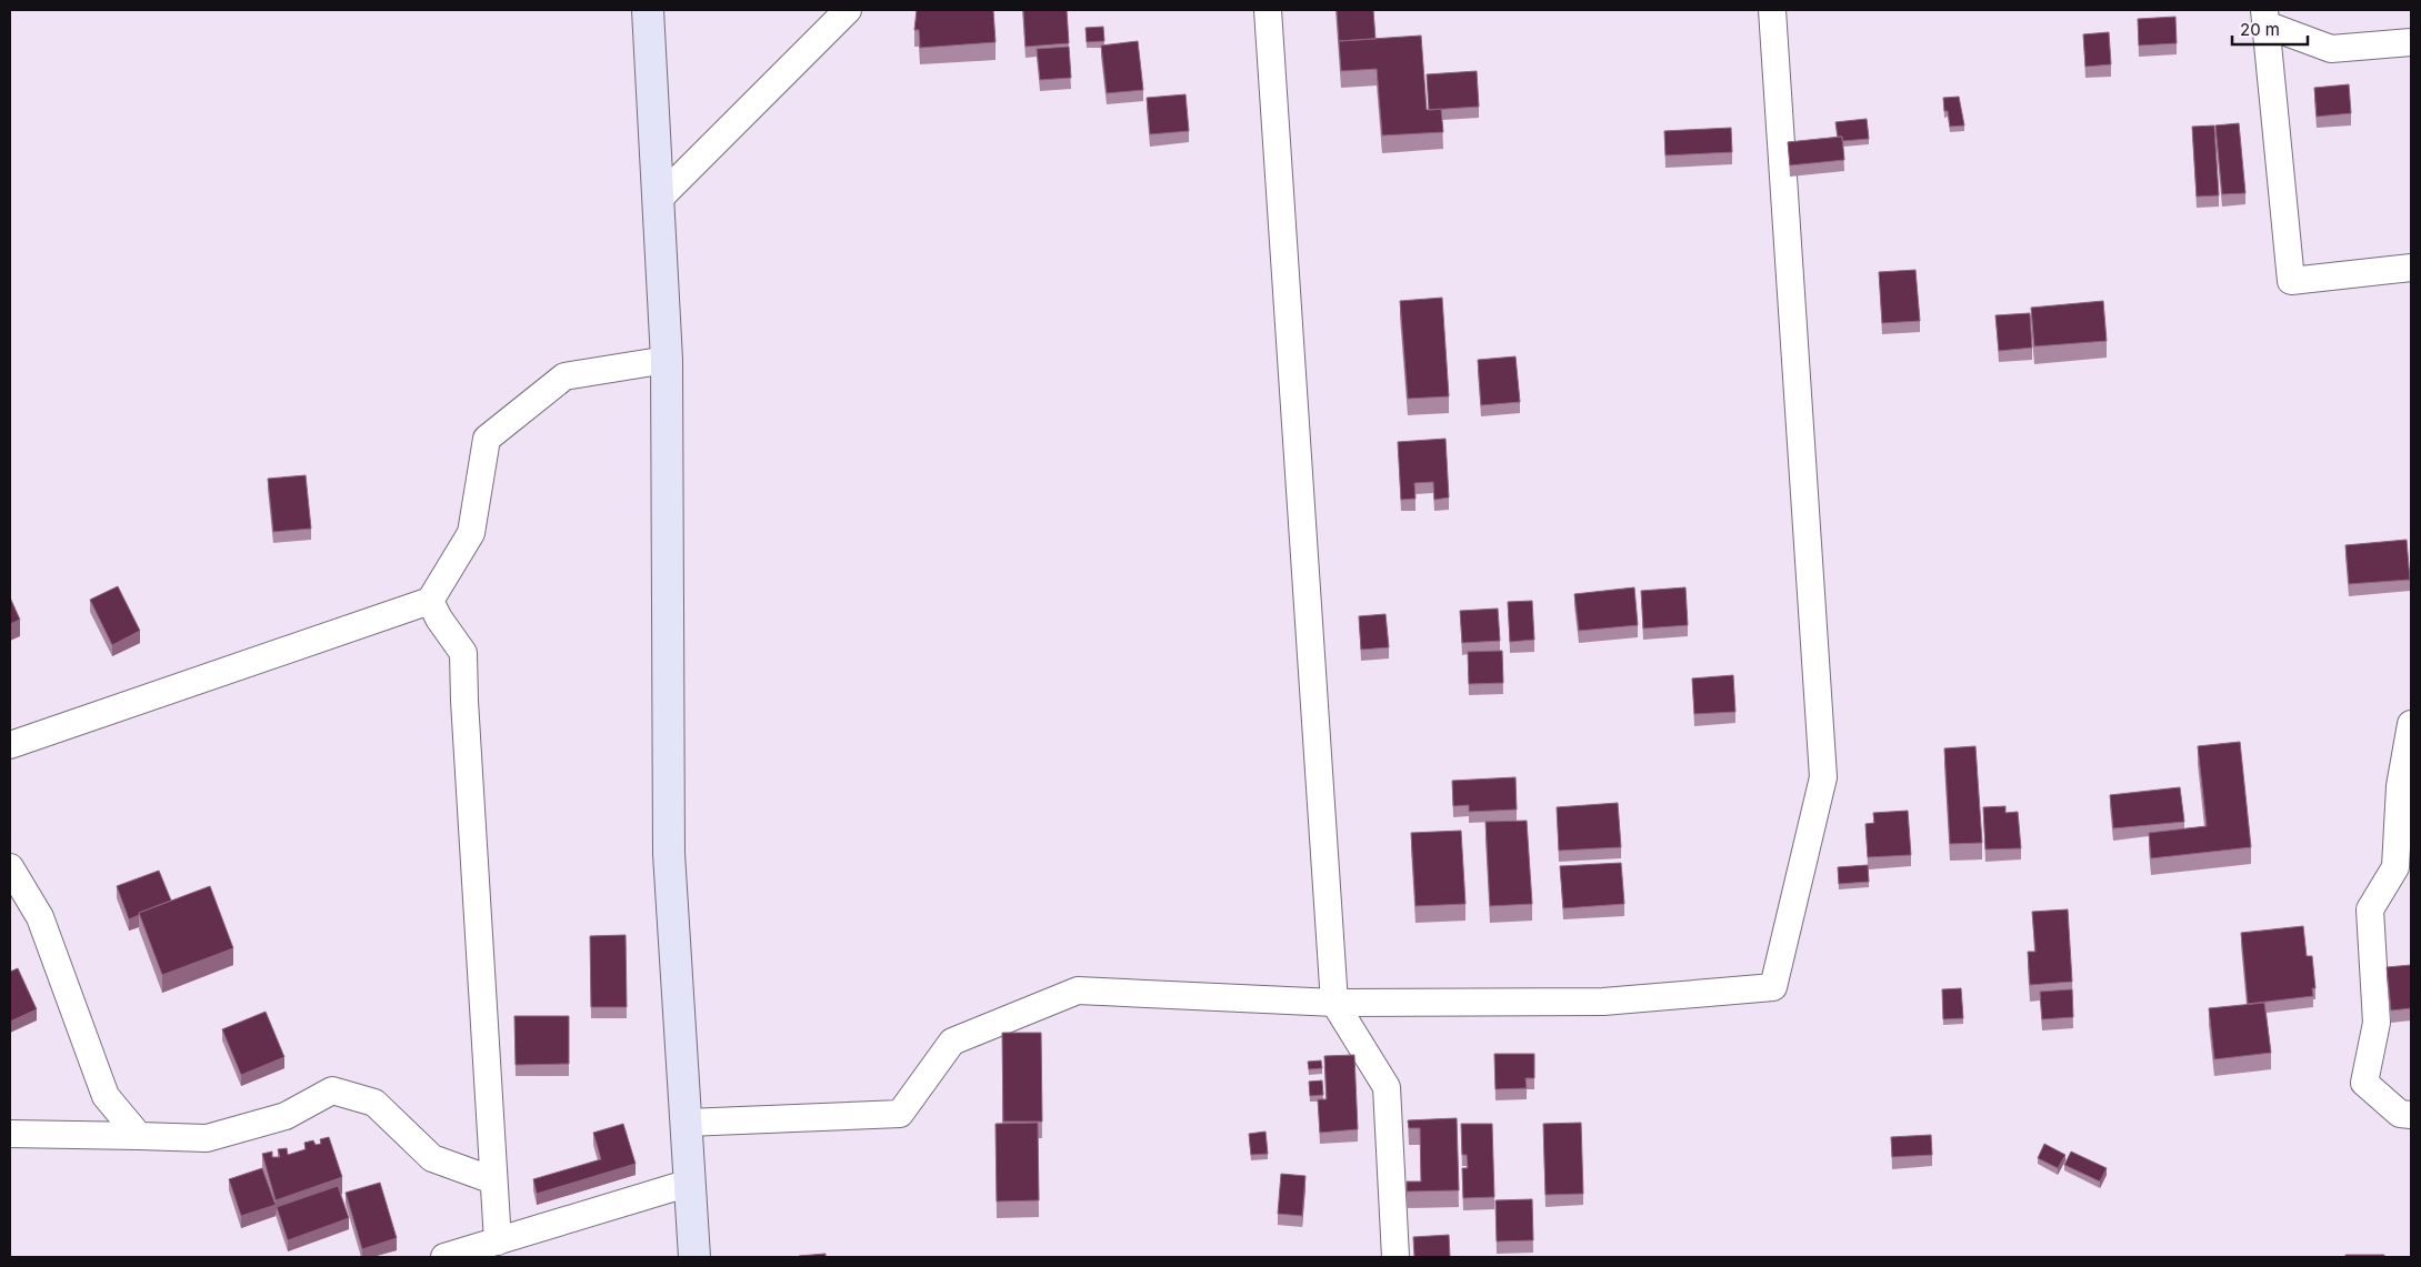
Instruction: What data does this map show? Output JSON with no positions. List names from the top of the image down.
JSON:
{
  "scale_bar": "20 m"
}
